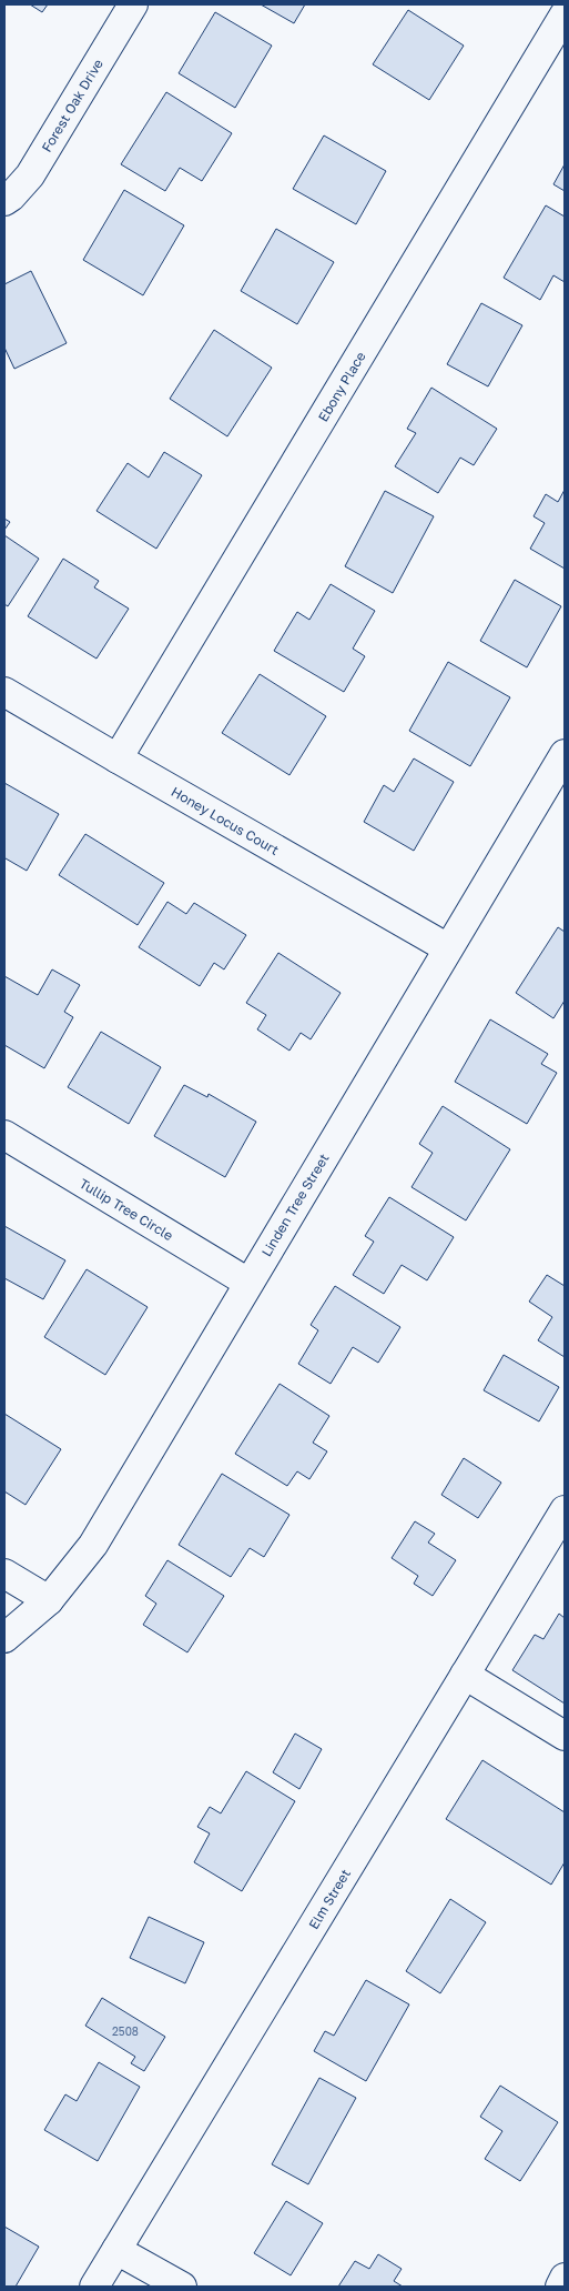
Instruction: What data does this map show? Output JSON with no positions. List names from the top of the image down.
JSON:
{
  "streets": {
    "street": [
      "Forest Oak Drive",
      "Ebony Place",
      "Honey Locus Court",
      "Linden Tree Street",
      "Tullip Tree Circle",
      "Elm Street"
    ]
  },
  "crossings": [
    ["Ebony Place", "Honey Locus Court"],
    ["Honey Locus Court", "Linden Tree Street"],
    ["Linden Tree Street", "Tullip Tree Circle"]
  ],
  "house_numbers": ["2508"]
}
